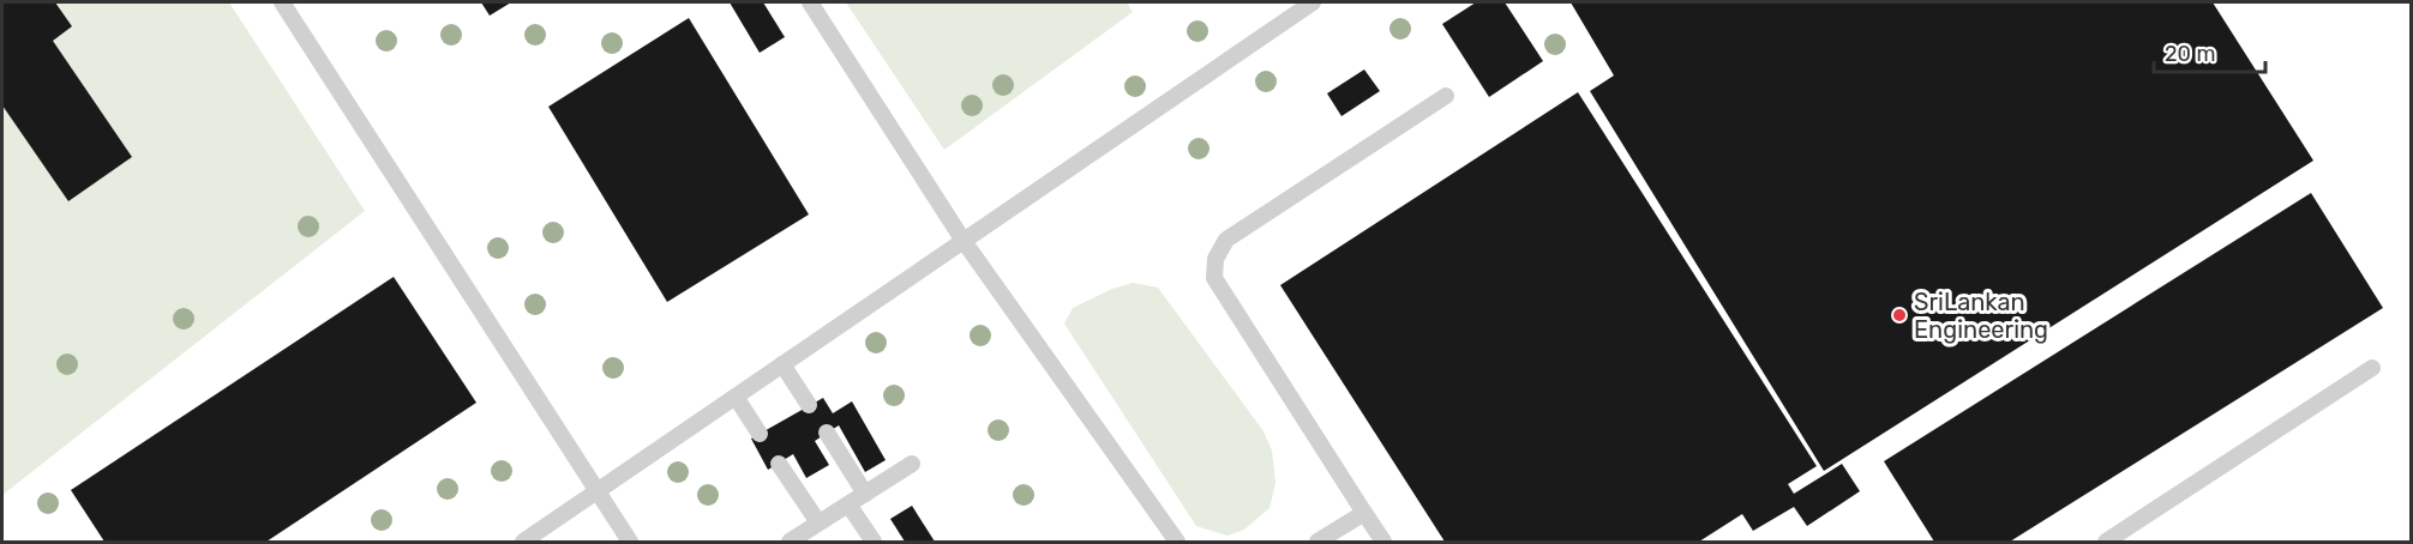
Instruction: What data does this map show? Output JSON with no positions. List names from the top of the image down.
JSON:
{
  "places": ["SriLankan Engineering"],
  "scale_bar": "20 m"
}
